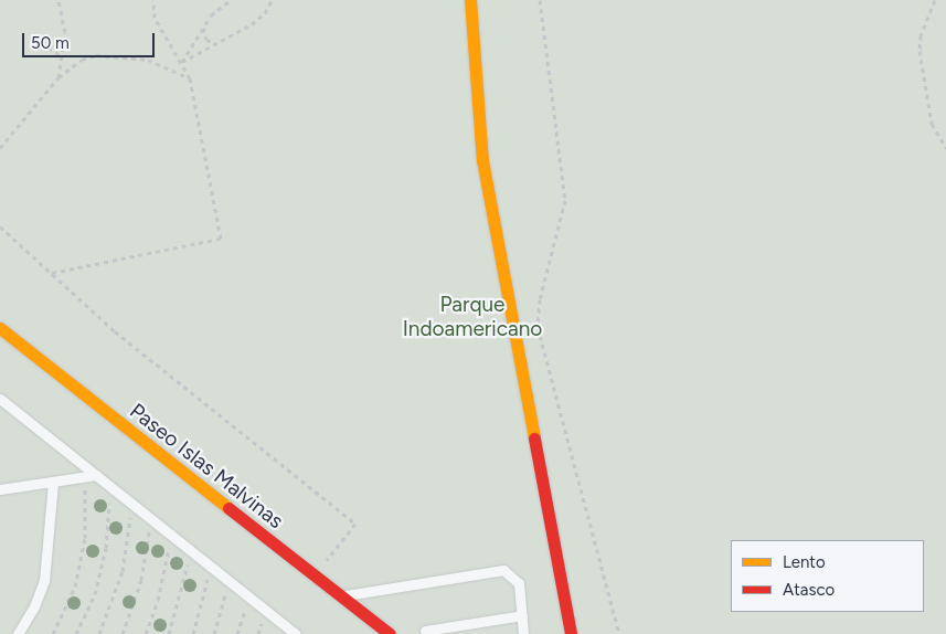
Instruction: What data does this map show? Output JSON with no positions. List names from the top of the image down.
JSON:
{
  "streets": {
    "street": ["Paseo Islas Malvinas"]
  },
  "parks": ["Parque Indoamericano"],
  "legend": ["Lento", "Atasco"],
  "scale_bar": "50 m"
}
